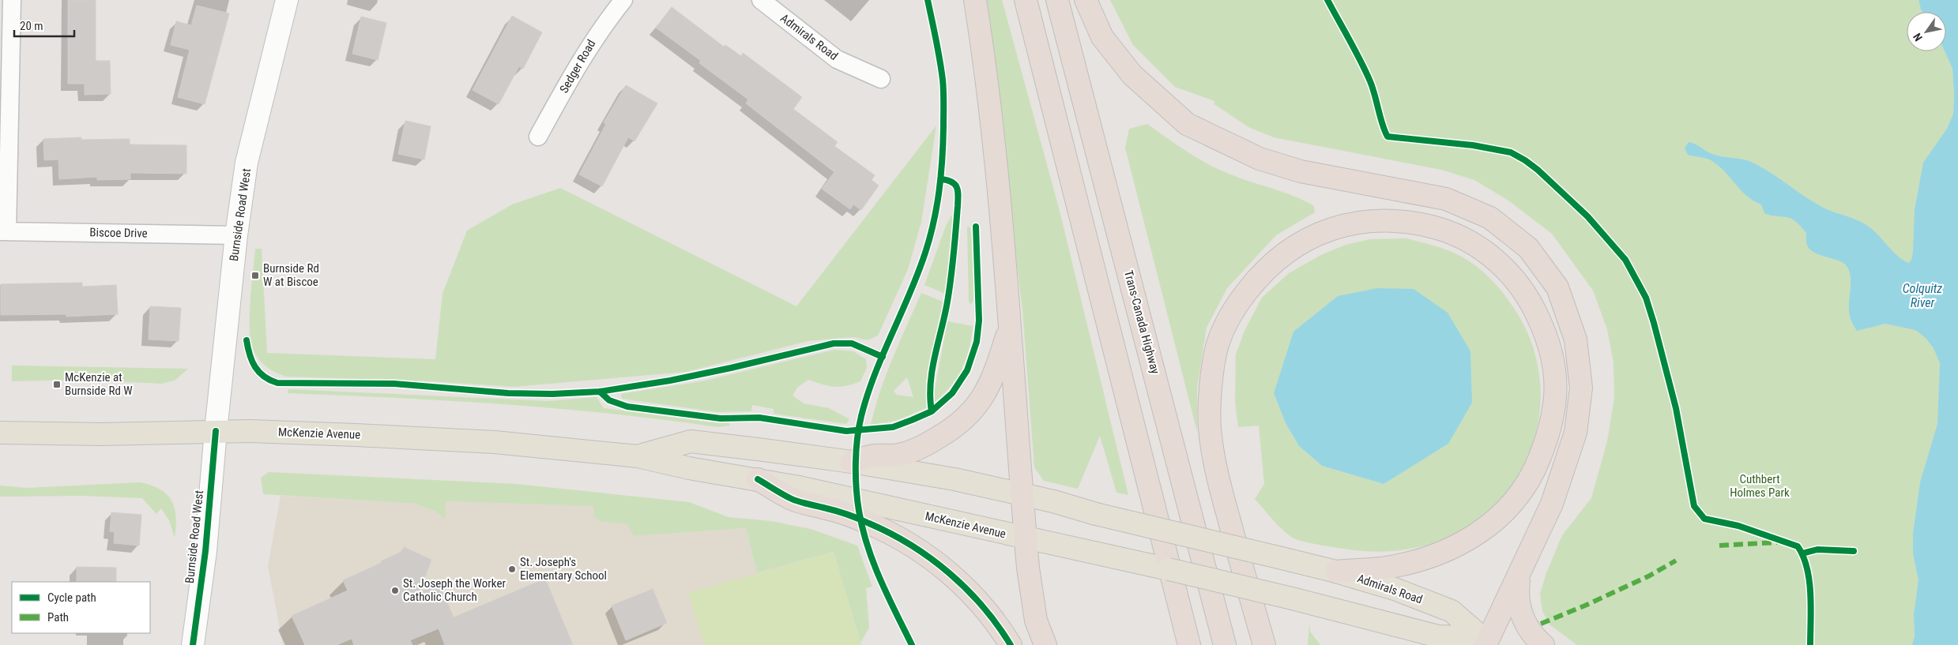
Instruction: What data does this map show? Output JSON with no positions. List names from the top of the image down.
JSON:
{
  "streets": {
    "highway": ["Trans-Canada Highway"],
    "main road": ["Admirals Road", "McKenzie Avenue"],
    "street": ["Sedger Road", "Burnside Road West", "Biscoe Drive"]
  },
  "crossings": [
    ["Admirals Road", "McKenzie Avenue"],
    ["Burnside Road West", "Biscoe Drive"],
    ["Burnside Road West", "McKenzie Avenue"]
  ],
  "water": ["Colquitz River"],
  "parks": ["Cuthbert Holmes Park"],
  "places": {
    "transit": ["Burnside Rd W at Biscoe", "McKenzie at Burnside Rd W"],
    "other": ["St. Joseph's Elementary School", "St. Joseph the Worker Catholic Church"]
  },
  "legend": ["Cycle path", "Path"],
  "scale_bar": "20 m",
  "north": "bottom left"
}
